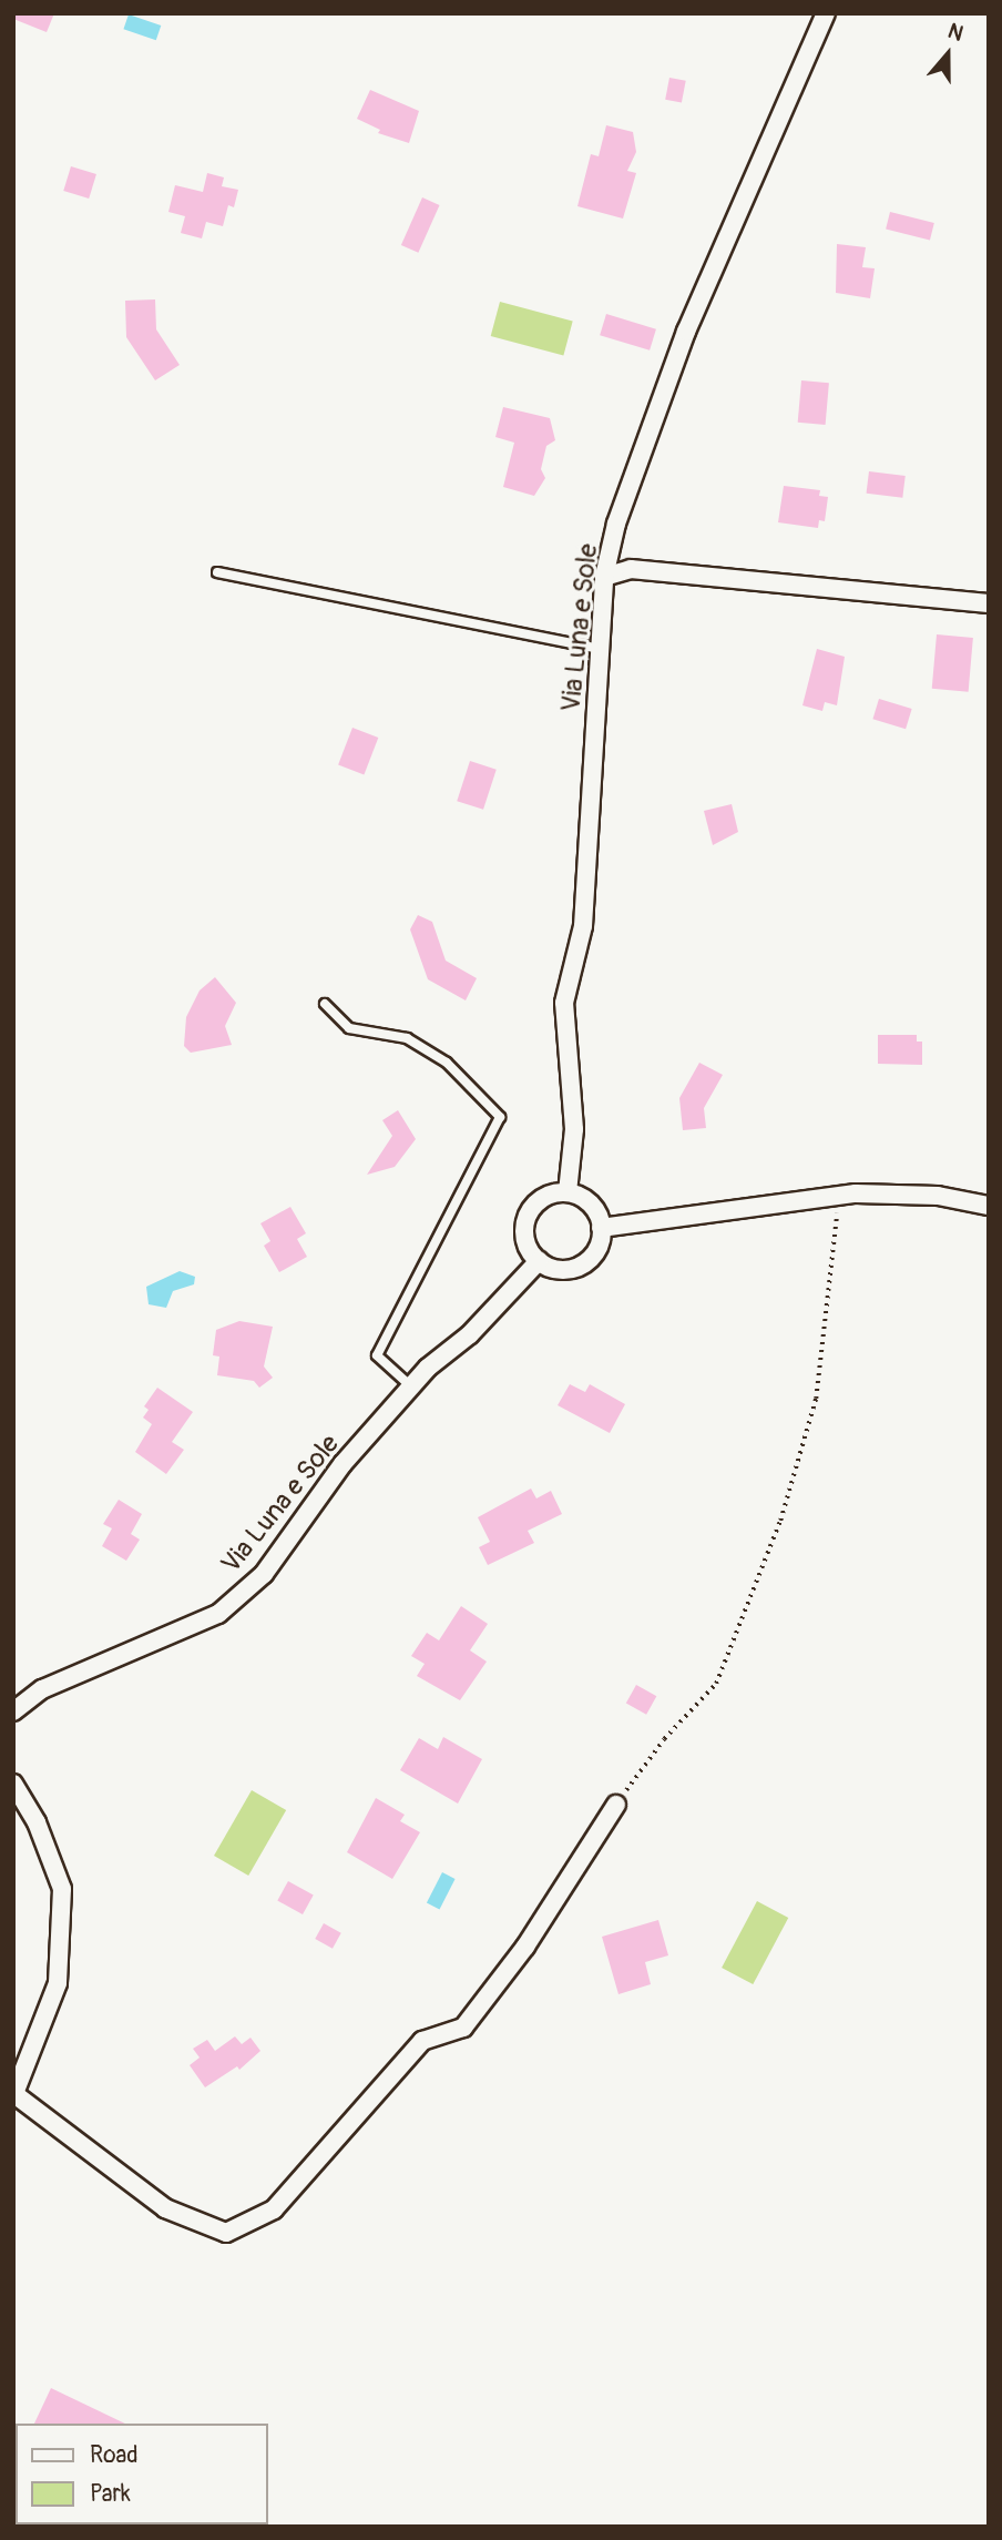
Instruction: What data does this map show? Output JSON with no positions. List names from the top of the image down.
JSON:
{
  "streets": {
    "street": ["Via Luna e Sole"]
  },
  "legend": ["Road", "Park"],
  "north": "top"
}
